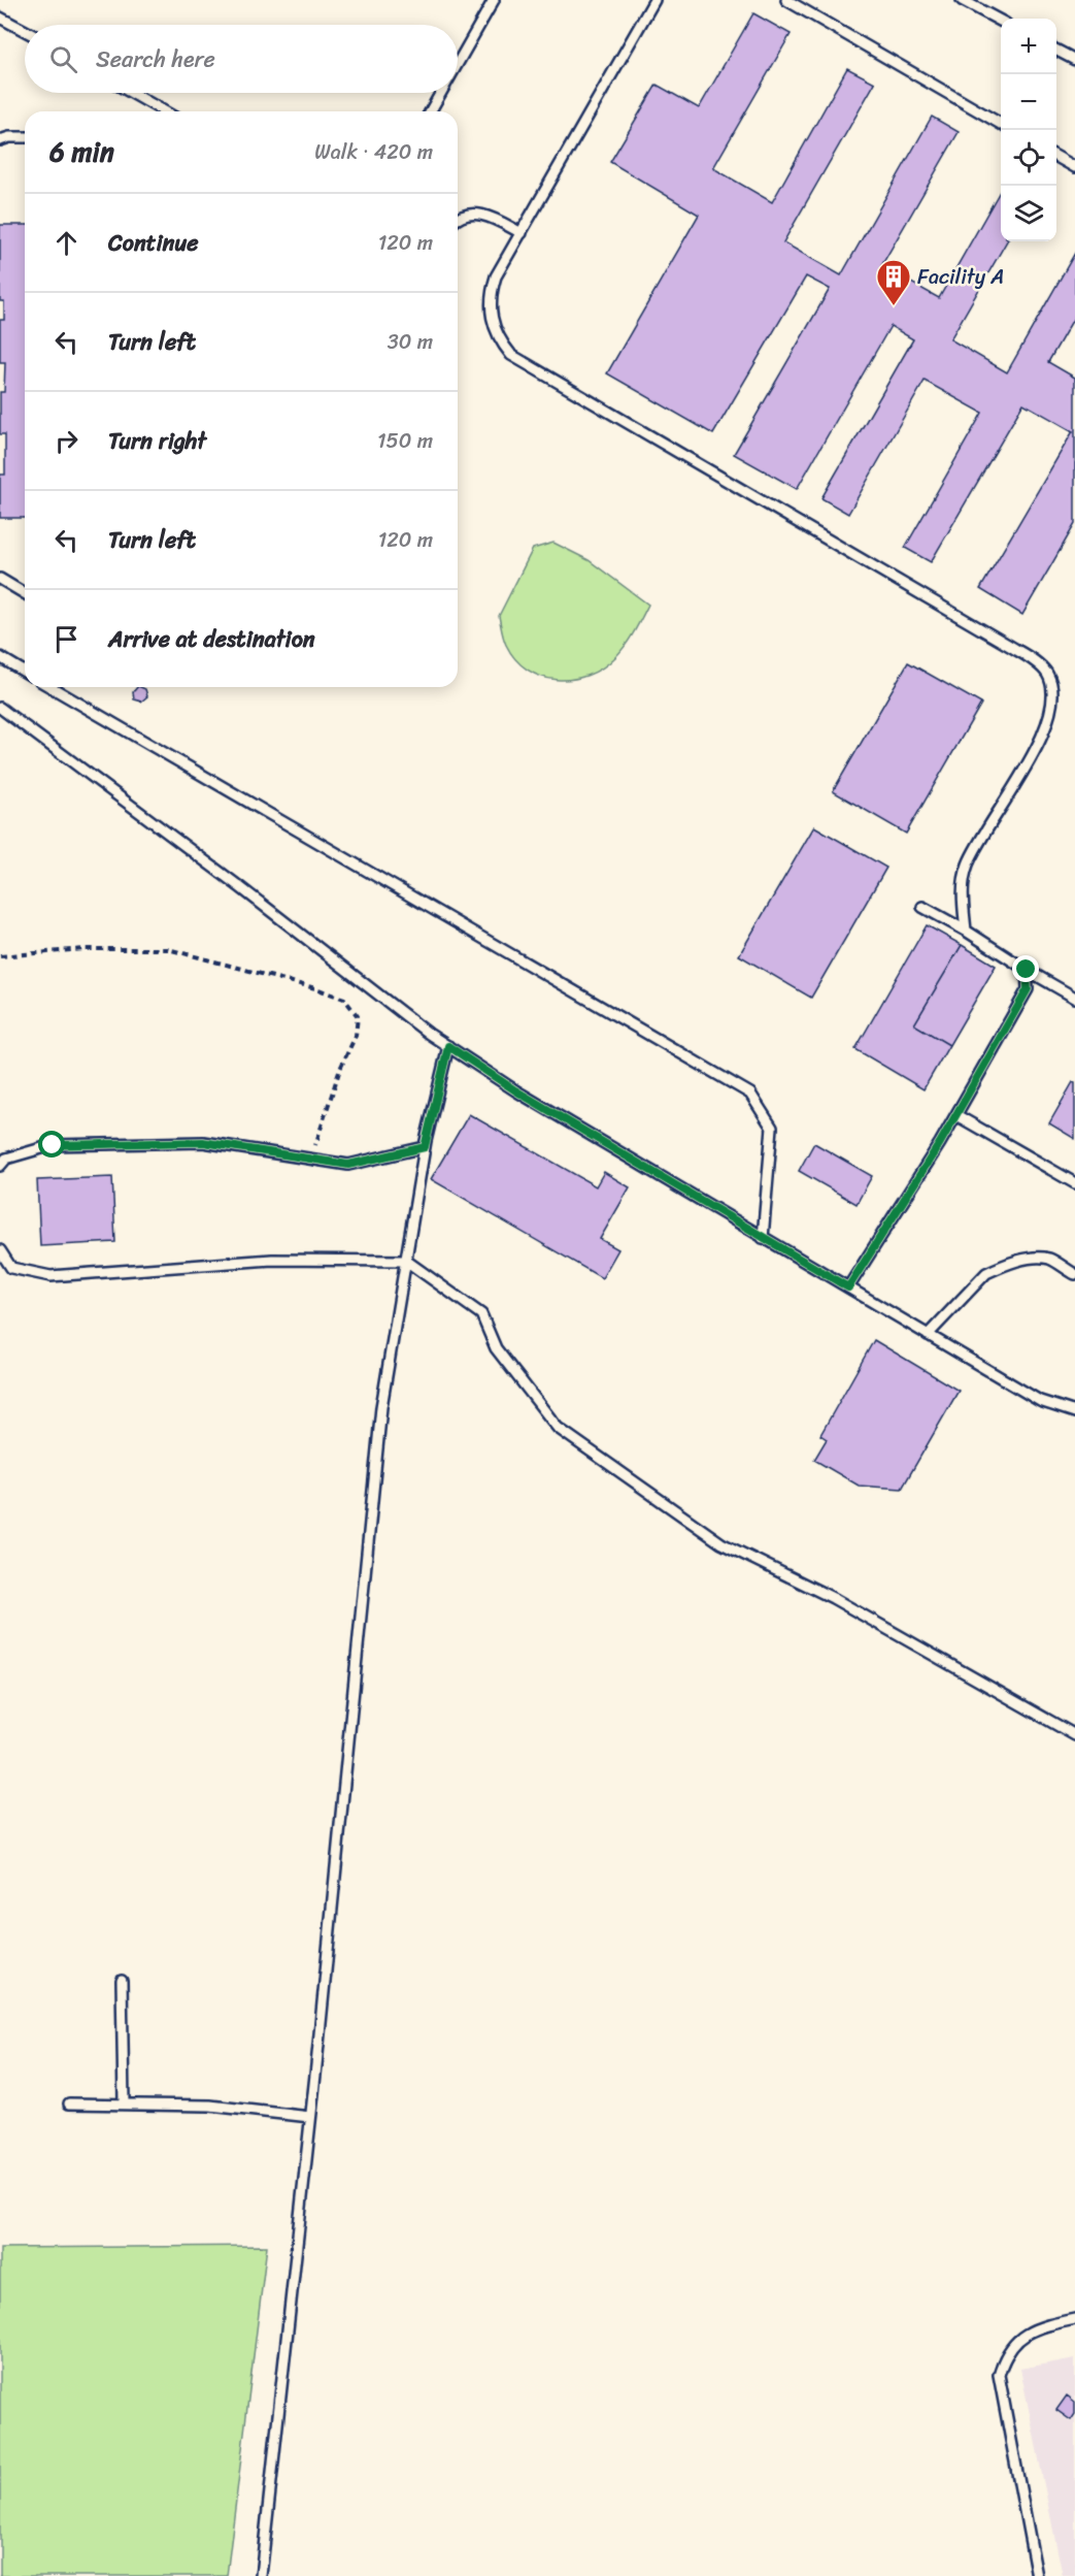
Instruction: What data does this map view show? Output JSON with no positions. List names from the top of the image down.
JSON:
{
  "places": {
    "building": ["Facility A"]
  },
  "page": {
    "map_buttons": ["+", "−"],
    "search": "Search here",
    "heading": ["6 min", "Walk · 420 m"],
    "list": [
      ["Continue", "120 m"],
      ["Turn left", "30 m"],
      ["Turn right", "150 m"],
      ["Turn left", "120 m"],
      "Arrive at destination"
    ]
  }
}
